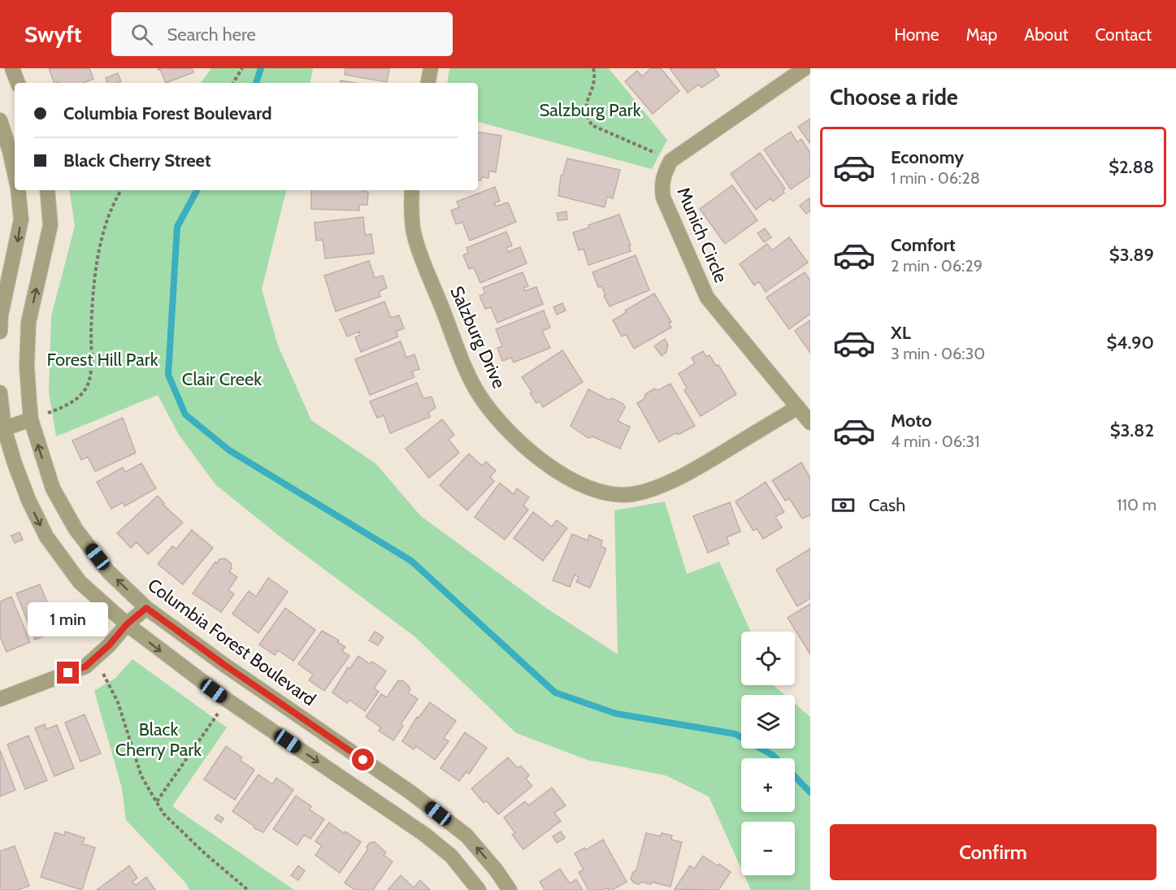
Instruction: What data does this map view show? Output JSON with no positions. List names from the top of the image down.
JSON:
{
  "streets": {
    "street": ["Munich Circle", "Salzburg Drive", "Columbia Forest Boulevard"]
  },
  "crossings": [
    ["Munich Circle", "Salzburg Drive"]
  ],
  "parks": [
    "Salzburg Park",
    "Forest Hill Park",
    "Clair Creek",
    "Black Cherry Park"
  ],
  "page": {
    "header": "Swyft",
    "search": "Search here",
    "nav": [
      "Home",
      "Map",
      "About",
      "Contact"
    ],
    "heading": "Choose a ride",
    "banner": ["Columbia Forest Boulevard", "Black Cherry Street"],
    "list": [
      {
        "name": "Economy",
        "note": "1 min · 06:28",
        "value": "$2.88"
      },
      {
        "name": "Comfort",
        "note": "2 min · 06:29",
        "value": "$3.89"
      },
      {
        "name": "XL",
        "note": "3 min · 06:30",
        "value": "$4.90"
      },
      {
        "name": "Moto",
        "note": "4 min · 06:31",
        "value": "$3.82"
      }
    ],
    "pay": ["Cash", "110 m"],
    "bubble": "1 min",
    "map_buttons": ["+", "−"],
    "buttons": "Confirm"
  }
}
